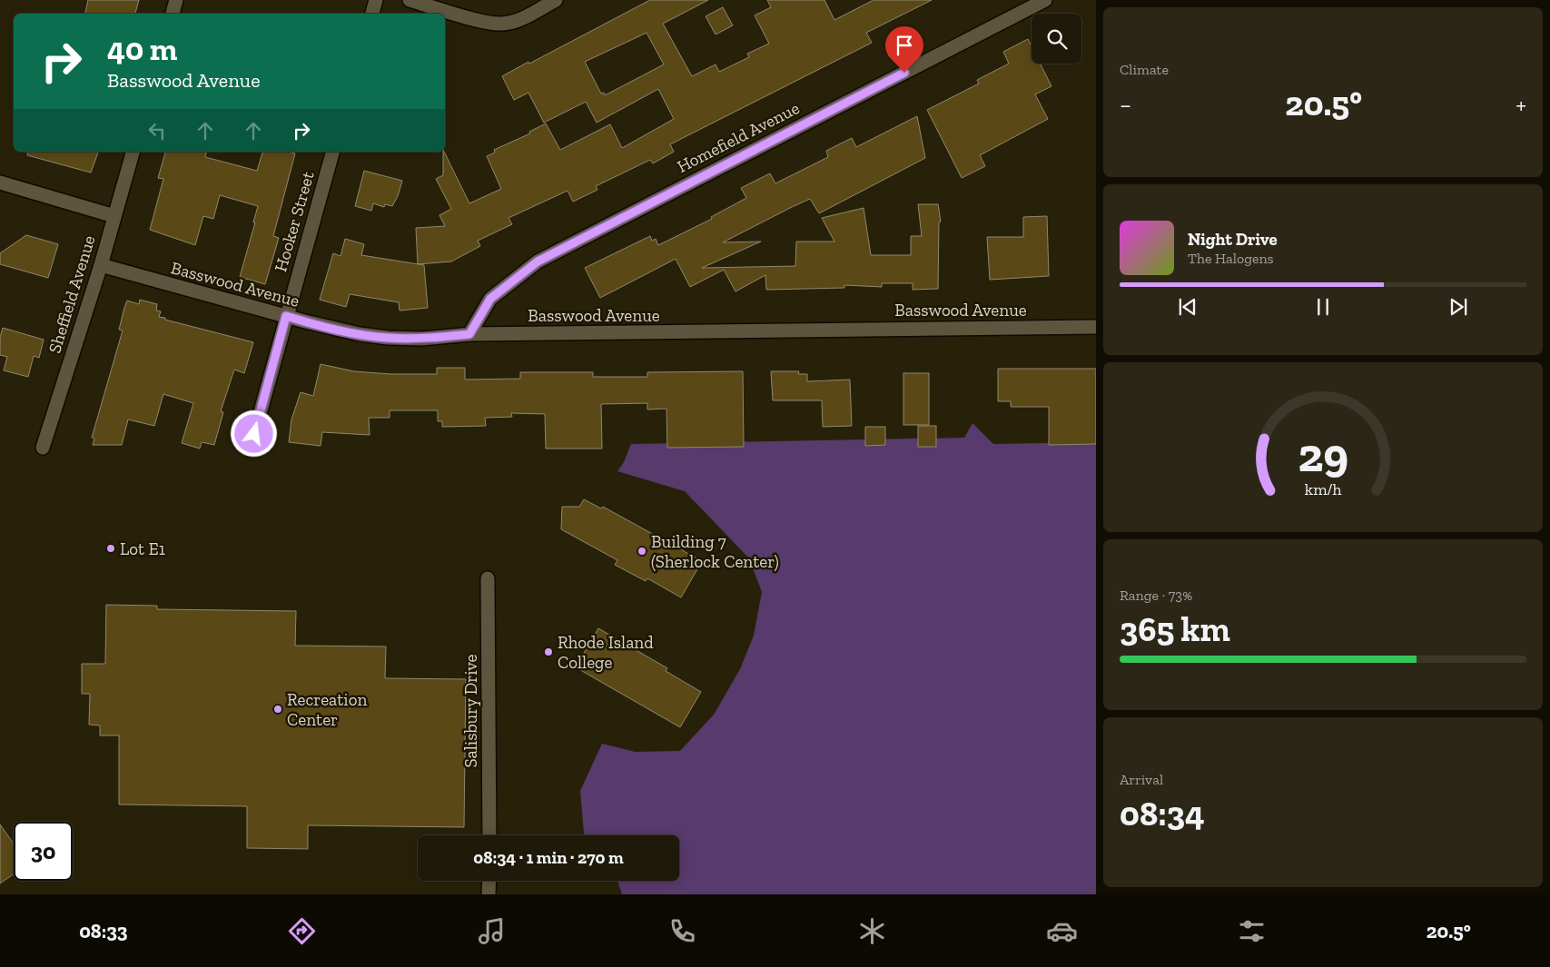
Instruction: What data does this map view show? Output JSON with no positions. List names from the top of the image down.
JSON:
{
  "streets": {
    "street": [
      "Homefield Avenue",
      "Hooker Street",
      "Basswood Avenue",
      "Sheffield Avenue",
      "Salisbury Drive"
    ]
  },
  "crossings": [
    ["Homefield Avenue", "Basswood Avenue"],
    ["Hooker Street", "Basswood Avenue"],
    ["Basswood Avenue", "Sheffield Avenue"]
  ],
  "places": [
    "Lot E1",
    "Building 7 (Sherlock Center)",
    "Rhode Island College",
    "Recreation Center"
  ],
  "page": {
    "tile": [
      "Climate",
      ["Range · 73%", "365 km"],
      ["Arrival", "08:34"]
    ],
    "turn": ["40 m", "Basswood Avenue"],
    "heat": ["−", "20.5°", "+"],
    "song": ["Night Drive", "The Halogens"],
    "limit": "30",
    "trip": "08:34 · 1 min · 270 m",
    "tabs": ["08:33", "20.5°"],
    "gauge": ["29", "km/h"]
  }
}
